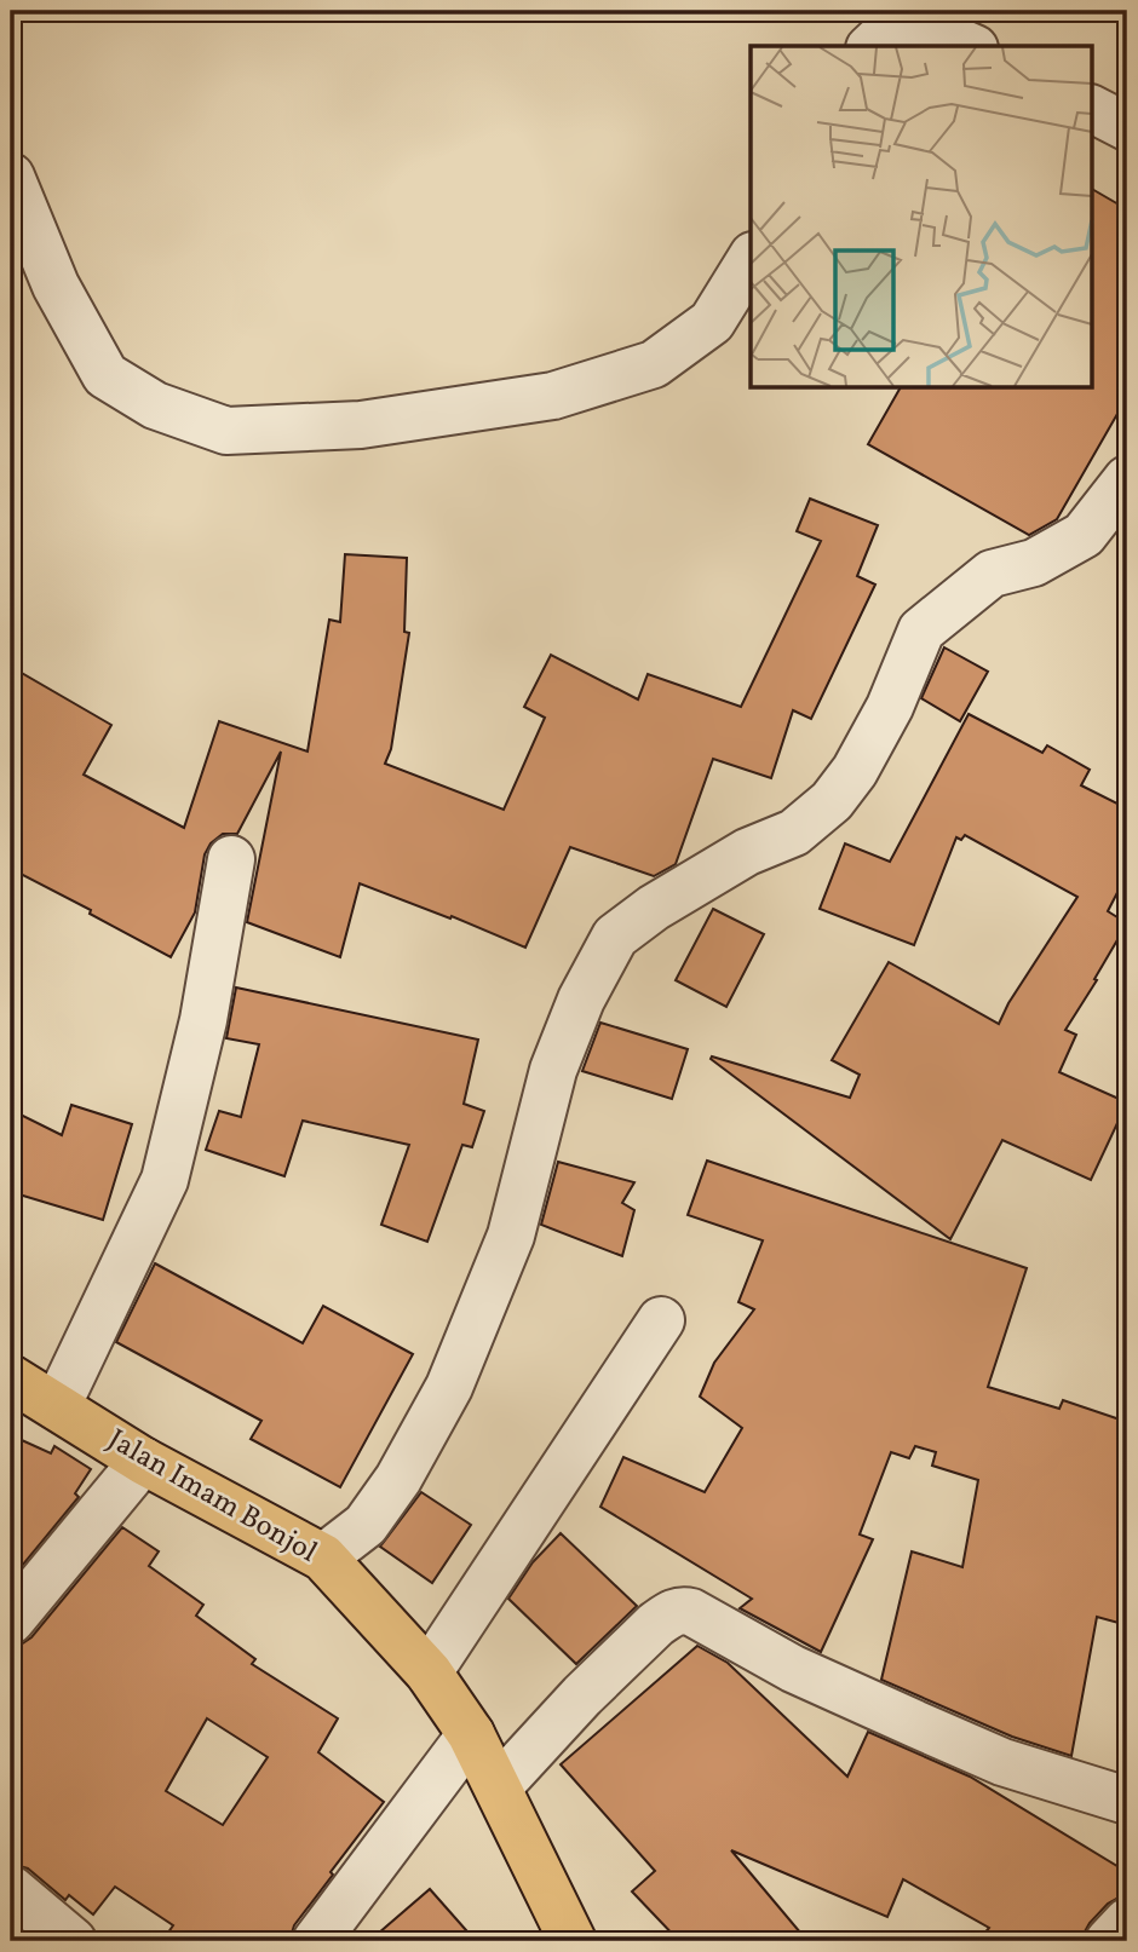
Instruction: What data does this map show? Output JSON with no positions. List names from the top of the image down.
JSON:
{
  "streets": {
    "highway": ["Jalan Imam Bonjol"]
  }
}
